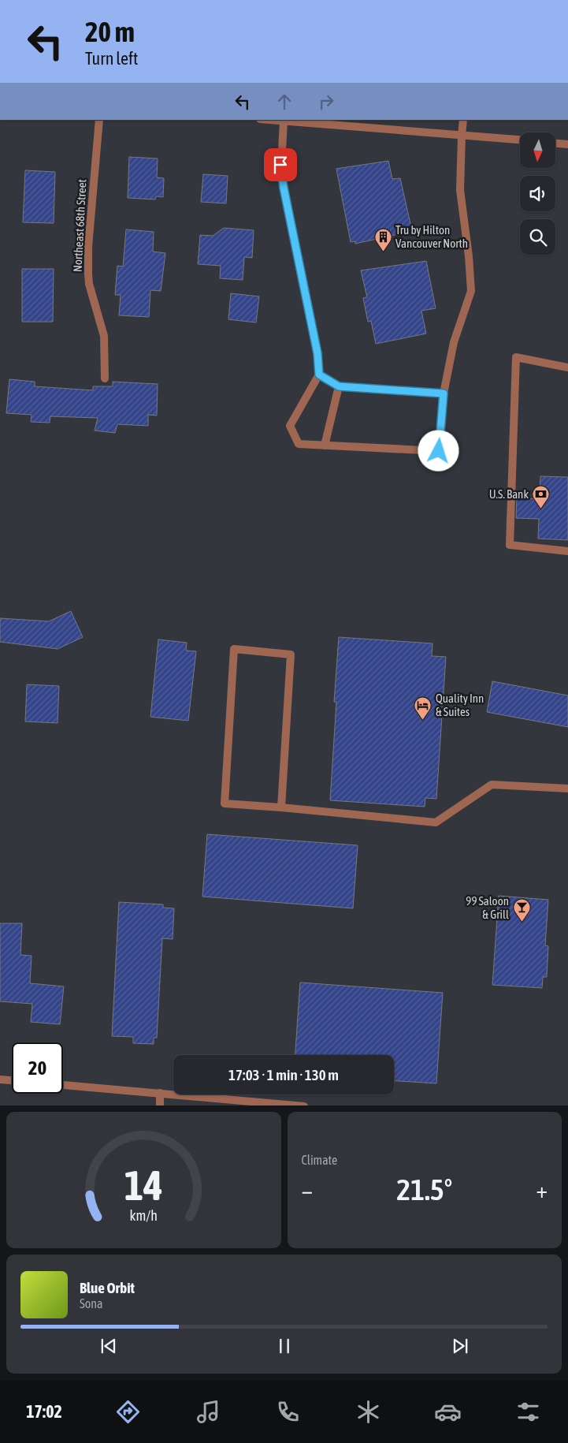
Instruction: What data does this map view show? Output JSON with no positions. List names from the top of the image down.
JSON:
{
  "streets": {
    "street": ["Northeast 68th Street"]
  },
  "places": {
    "building": ["Tru by Hilton Vancouver North"],
    "bank": ["U.S. Bank"],
    "hotel": ["Quality Inn & Suites"],
    "bar": ["99 Saloon & Grill"]
  },
  "north": "bottom",
  "page": {
    "turn": ["20 m", "Turn left"],
    "limit": "20",
    "trip": "17:03 · 1 min · 130 m",
    "tile": "Climate",
    "heat": ["−", "21.5°", "+"],
    "song": ["Blue Orbit", "Sona"],
    "tabs": "17:02",
    "gauge": ["14", "km/h"]
  }
}
